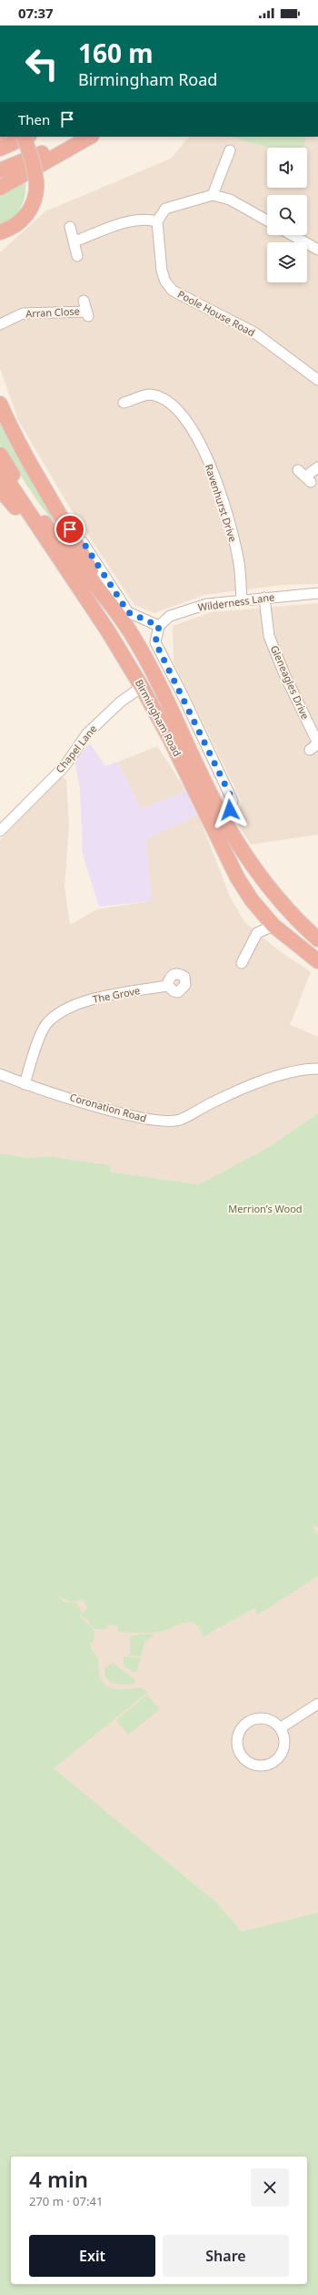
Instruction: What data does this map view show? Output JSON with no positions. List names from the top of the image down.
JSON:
{
  "streets": {
    "highway": ["Birmingham Road"],
    "street": [
      "Arran Close",
      "Poole House Road",
      "Ravenhurst Drive",
      "Wilderness Lane",
      "Gleneagles Drive",
      "Chapel Lane",
      "The Grove",
      "Coronation Road"
    ]
  },
  "crossings": [
    ["Ravenhurst Drive", "Wilderness Lane"],
    ["Wilderness Lane", "Gleneagles Drive"],
    ["Birmingham Road", "Chapel Lane"],
    ["The Grove", "Coronation Road"]
  ],
  "parks": ["Merrion’s Wood"],
  "page": {
    "status": "07:37",
    "turn": ["160 m", "Birmingham Road"],
    "then": "Then",
    "heading": ["4 min", "270 m · 07:41"],
    "buttons": ["Exit", "Share"]
  }
}
